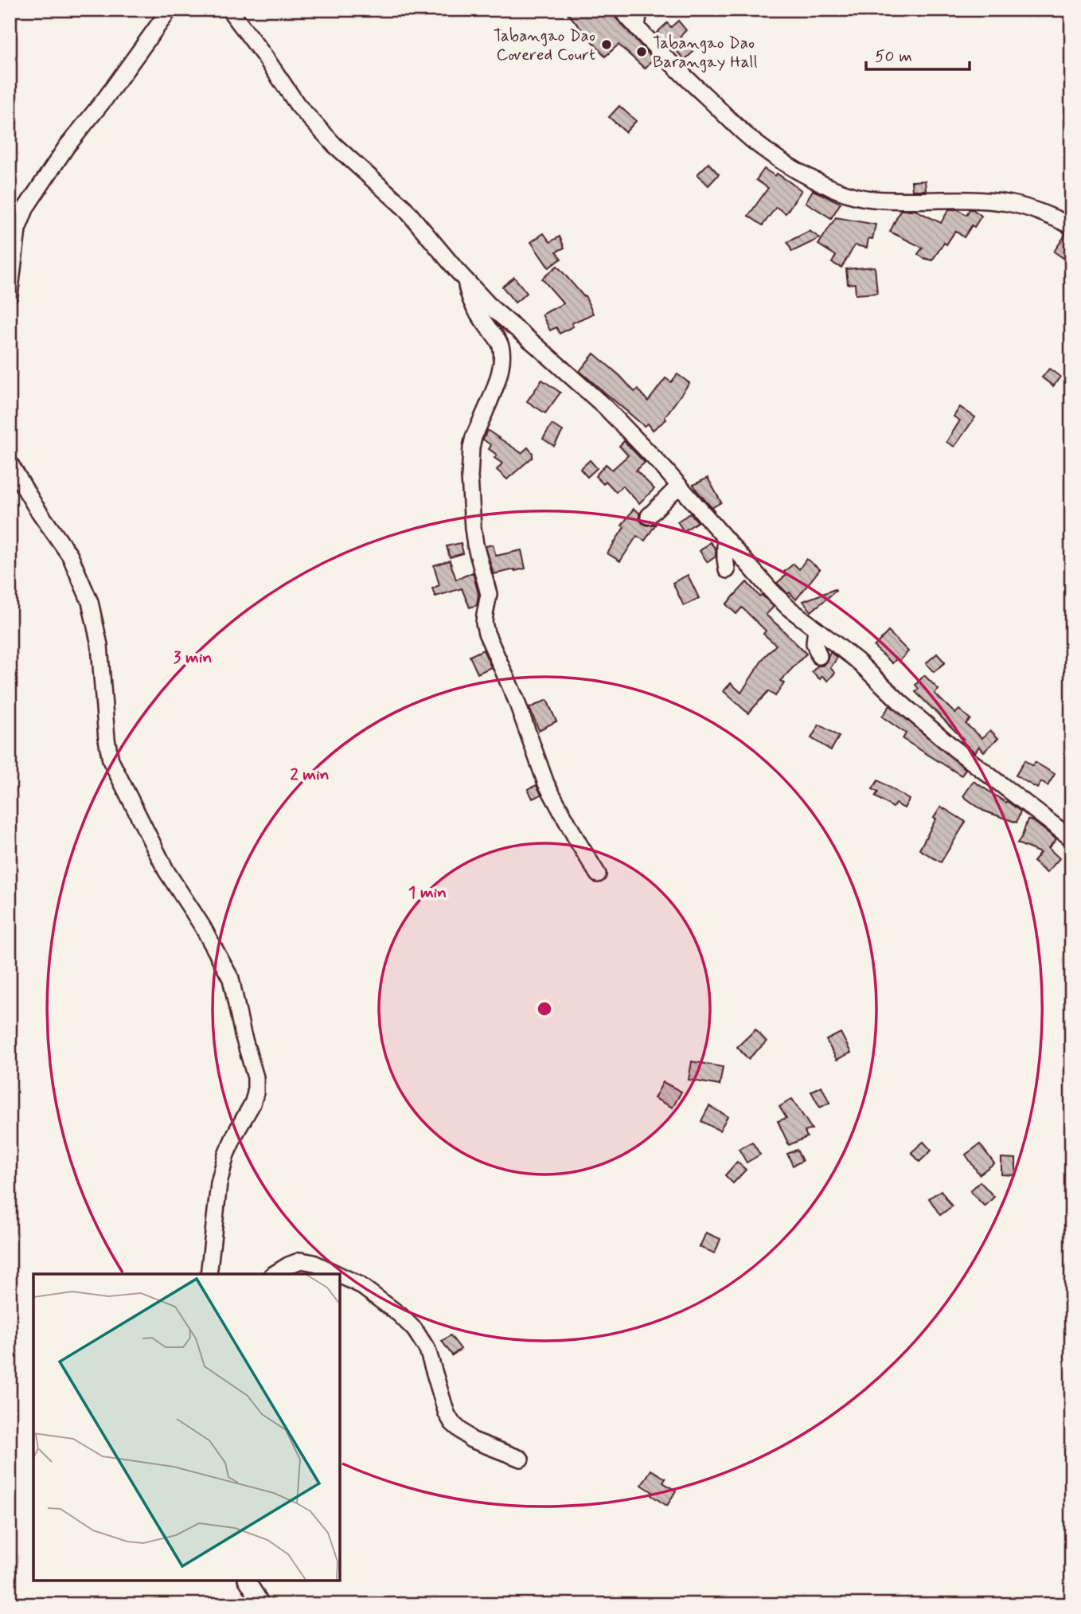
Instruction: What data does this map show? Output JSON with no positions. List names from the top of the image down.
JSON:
{
  "places": ["Tabangao Dao Covered Court", "Tabangao Dao Barangay Hall"],
  "scale_bar": "50 m",
  "rings": ["3 min", "2 min", "1 min"]
}
